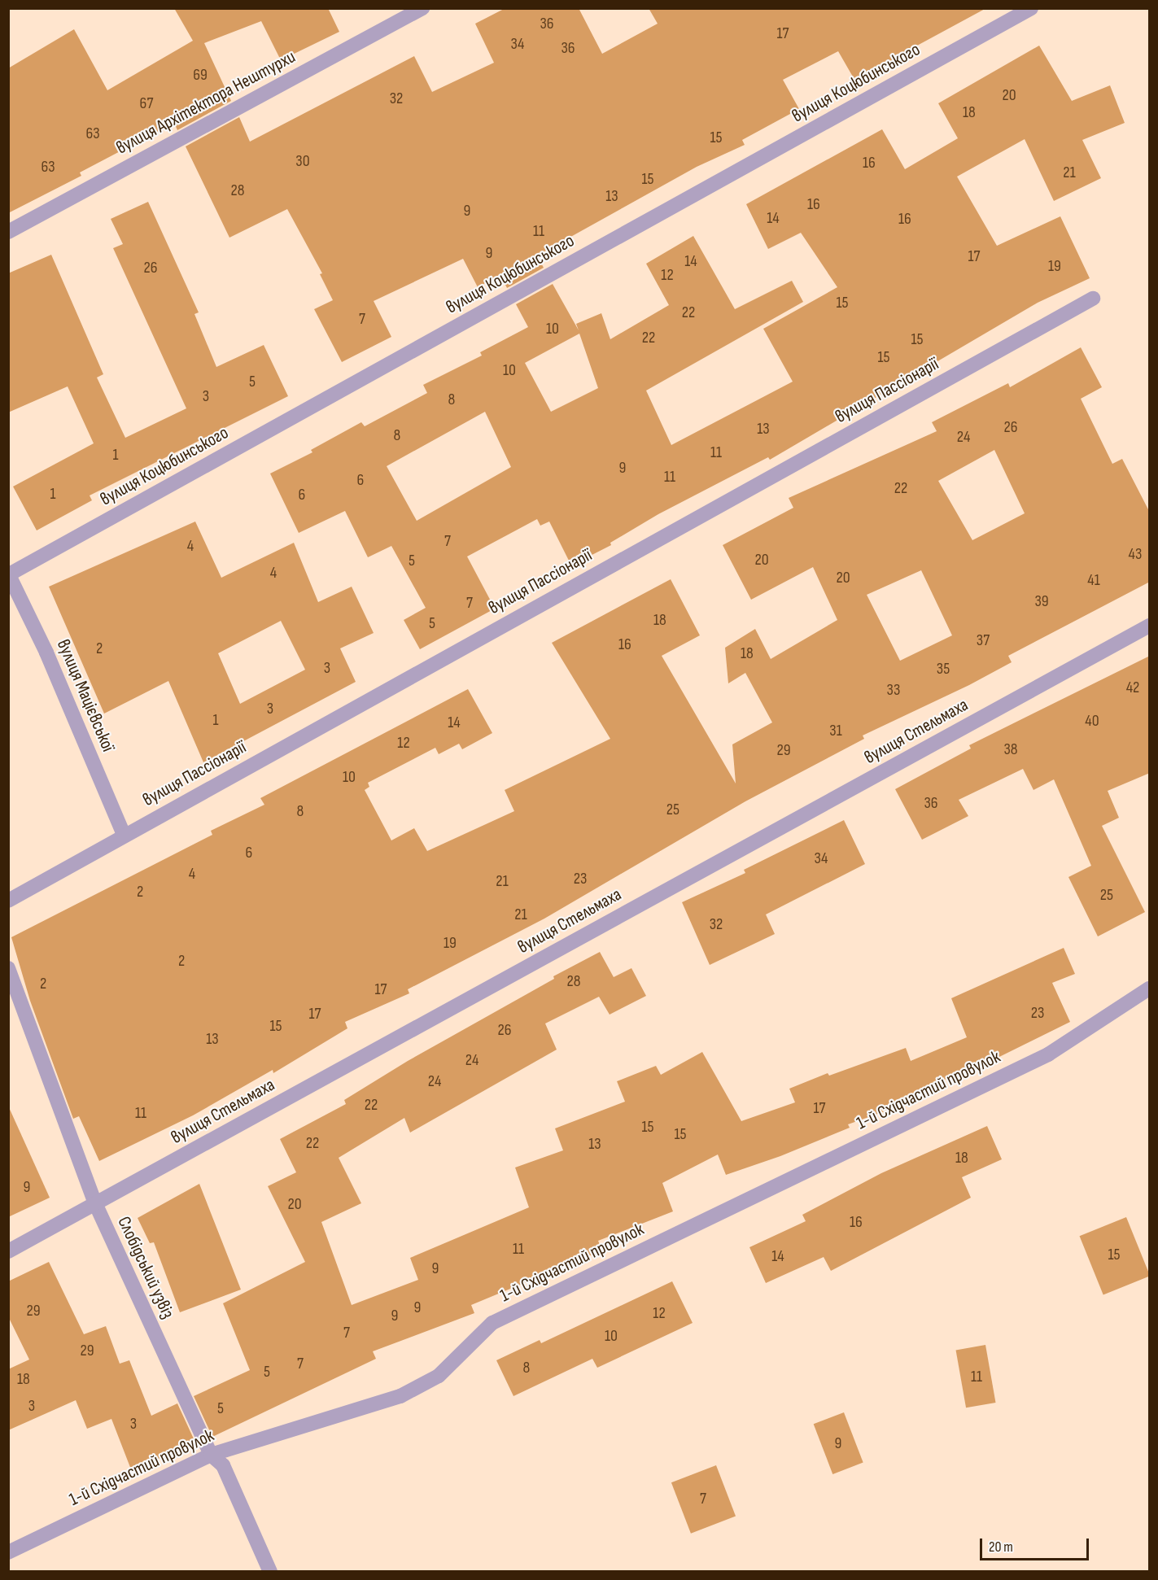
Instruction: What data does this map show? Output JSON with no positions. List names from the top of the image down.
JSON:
{
  "streets": {
    "street": [
      "вулиця Коцюбинського",
      "вулиця Архітектора Нештурхи",
      "вулиця Пассіонарії",
      "вулиця Мацієвської",
      "вулиця Стельмаха",
      "1-й Східчастий провулок",
      "Слобідський узвіз"
    ]
  },
  "crossings": [
    ["вулиця Коцюбинського", "вулиця Мацієвської"],
    ["вулиця Пассіонарії", "вулиця Мацієвської"],
    ["вулиця Стельмаха", "Слобідський узвіз"],
    ["1-й Східчастий провулок", "Слобідський узвіз"]
  ],
  "house_numbers": [
    "36",
    "17",
    "34",
    "36",
    "69",
    "20",
    "32",
    "67",
    "18",
    "63",
    "15",
    "30",
    "16",
    "63",
    "21",
    "15",
    "28",
    "13",
    "16",
    "9",
    "14",
    "16",
    "11",
    "9",
    "17",
    "14",
    "19",
    "26",
    "12",
    "15",
    "22",
    "7",
    "10",
    "22",
    "15",
    "15",
    "10",
    "5",
    "3",
    "8",
    "26",
    "13",
    "8",
    "24",
    "11",
    "1",
    "9",
    "11",
    "6",
    "22",
    "1",
    "6",
    "7",
    "4",
    "43",
    "20",
    "5",
    "4",
    "20",
    "41",
    "39",
    "7",
    "18",
    "5",
    "37",
    "16",
    "2",
    "18",
    "3",
    "35",
    "42",
    "33",
    "3",
    "1",
    "40",
    "14",
    "31",
    "12",
    "38",
    "29",
    "10",
    "36",
    "25",
    "8",
    "6",
    "34",
    "4",
    "23",
    "21",
    "2",
    "25",
    "21",
    "32",
    "19",
    "2",
    "28",
    "2",
    "17",
    "23",
    "17",
    "15",
    "26",
    "13",
    "24",
    "24",
    "22",
    "17",
    "11",
    "15",
    "15",
    "22",
    "13",
    "18",
    "9",
    "20",
    "16",
    "11",
    "15",
    "14",
    "9",
    "9",
    "29",
    "12",
    "9",
    "7",
    "10",
    "29",
    "7",
    "8",
    "5",
    "11",
    "18",
    "3",
    "5",
    "3",
    "9",
    "7"
  ],
  "scale_bar": "20 m"
}
